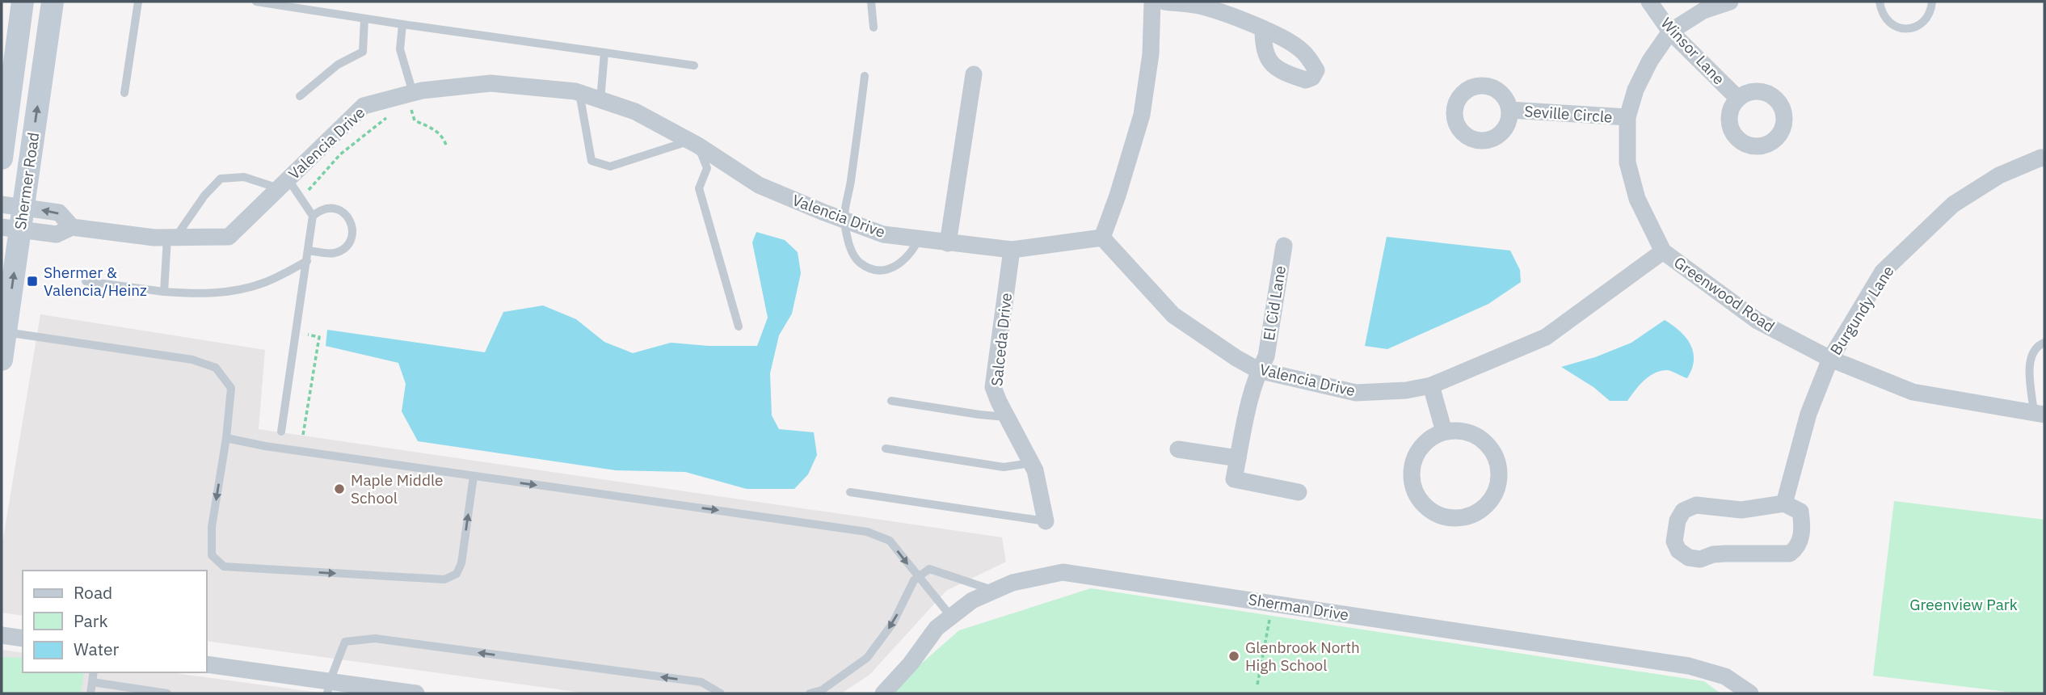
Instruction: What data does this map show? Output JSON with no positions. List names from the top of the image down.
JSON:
{
  "streets": {
    "main road": ["Shermer Road"],
    "street": [
      "Winsor Lane",
      "Seville Circle",
      "Valencia Drive",
      "Greenwood Road",
      "El Cid Lane",
      "Burgundy Lane",
      "Salceda Drive",
      "Sherman Drive"
    ]
  },
  "crossings": [
    ["Winsor Lane", "Greenwood Road"],
    ["Seville Circle", "Greenwood Road"],
    ["Valencia Drive", "Shermer Road"],
    ["Valencia Drive", "Greenwood Road"],
    ["Valencia Drive", "El Cid Lane"],
    ["Valencia Drive", "Salceda Drive"],
    ["Greenwood Road", "Burgundy Lane"]
  ],
  "parks": ["Greenview Park"],
  "places": {
    "transit": ["Shermer & Valencia/Heinz"],
    "other": ["Maple Middle School", "Glenbrook North High School"]
  },
  "legend": ["Road", "Park", "Water"]
}
